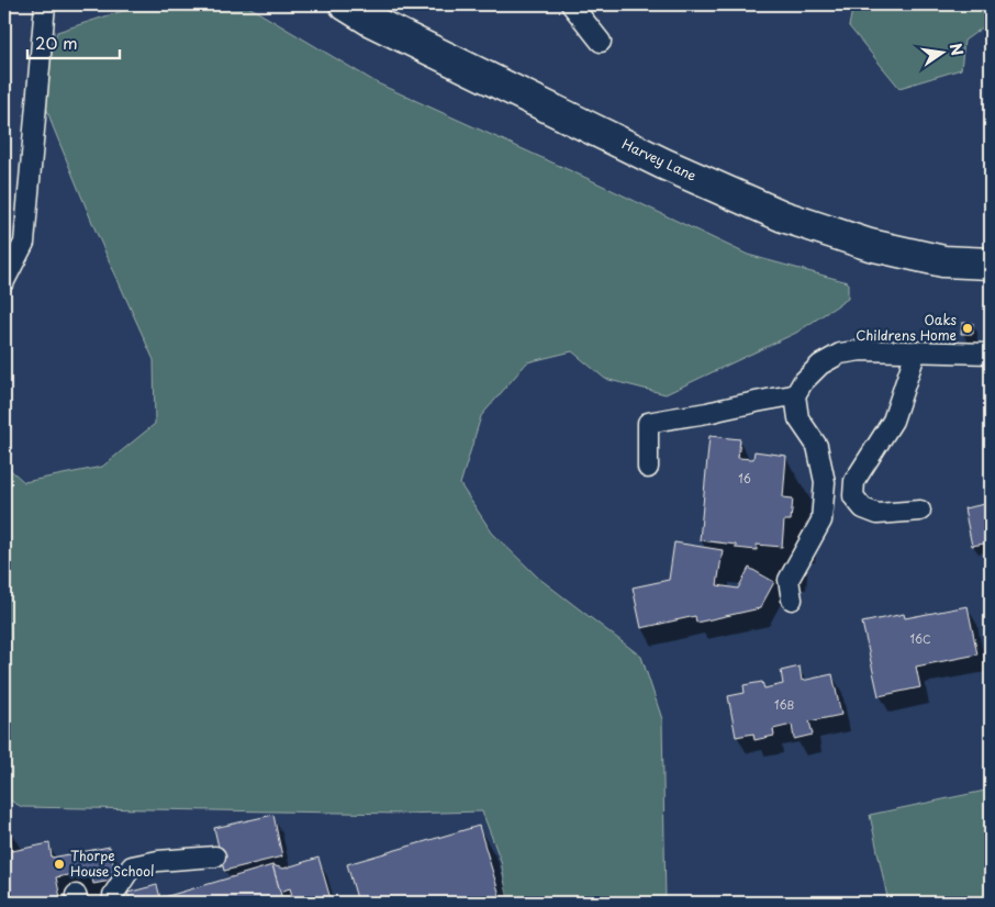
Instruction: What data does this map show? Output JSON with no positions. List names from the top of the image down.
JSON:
{
  "streets": {
    "street": ["Harvey Lane"]
  },
  "places": ["Oaks Childrens Home", "Thorpe House School"],
  "house_numbers": ["16", "16C", "16B"],
  "scale_bar": "20 m",
  "north": "right"
}
